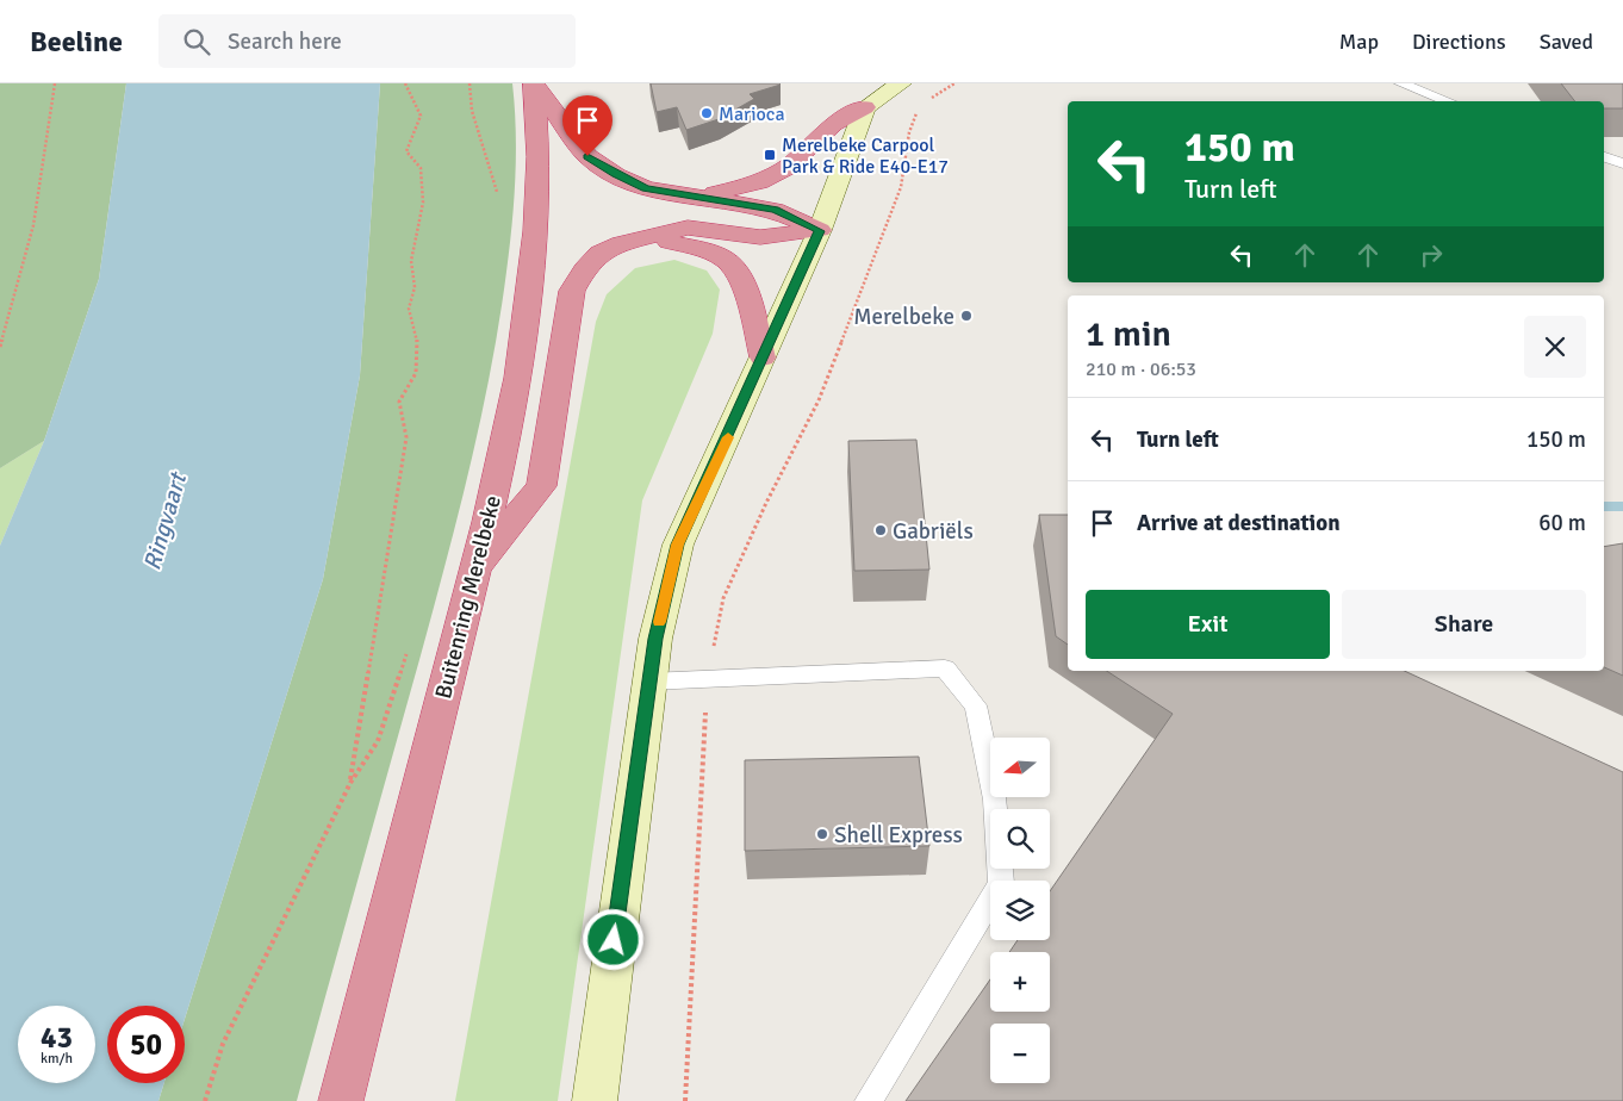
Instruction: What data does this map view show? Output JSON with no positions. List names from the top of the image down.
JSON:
{
  "streets": {
    "highway": ["Buitenring Merelbeke"]
  },
  "water": ["Ringvaart"],
  "places": {
    "other": [
      "Marioca",
      "Merelbeke",
      "Gabriëls",
      "Shell Express"
    ],
    "transit": ["Merelbeke Carpool Park & Ride E40-E17"]
  },
  "north": "left",
  "page": {
    "header": "Beeline",
    "search": "Search here",
    "nav": ["Map", "Directions", "Saved"],
    "turn": ["150 m", "Turn left"],
    "heading": ["1 min", "210 m · 06:53"],
    "list": [
      {
        "name": "Turn left",
        "value": "150 m"
      },
      {
        "name": "Arrive at destination",
        "value": "60 m"
      }
    ],
    "buttons": ["Exit", "Share"],
    "map_buttons": ["+", "−"],
    "speed": "43 km/h",
    "limit": "50"
  }
}
